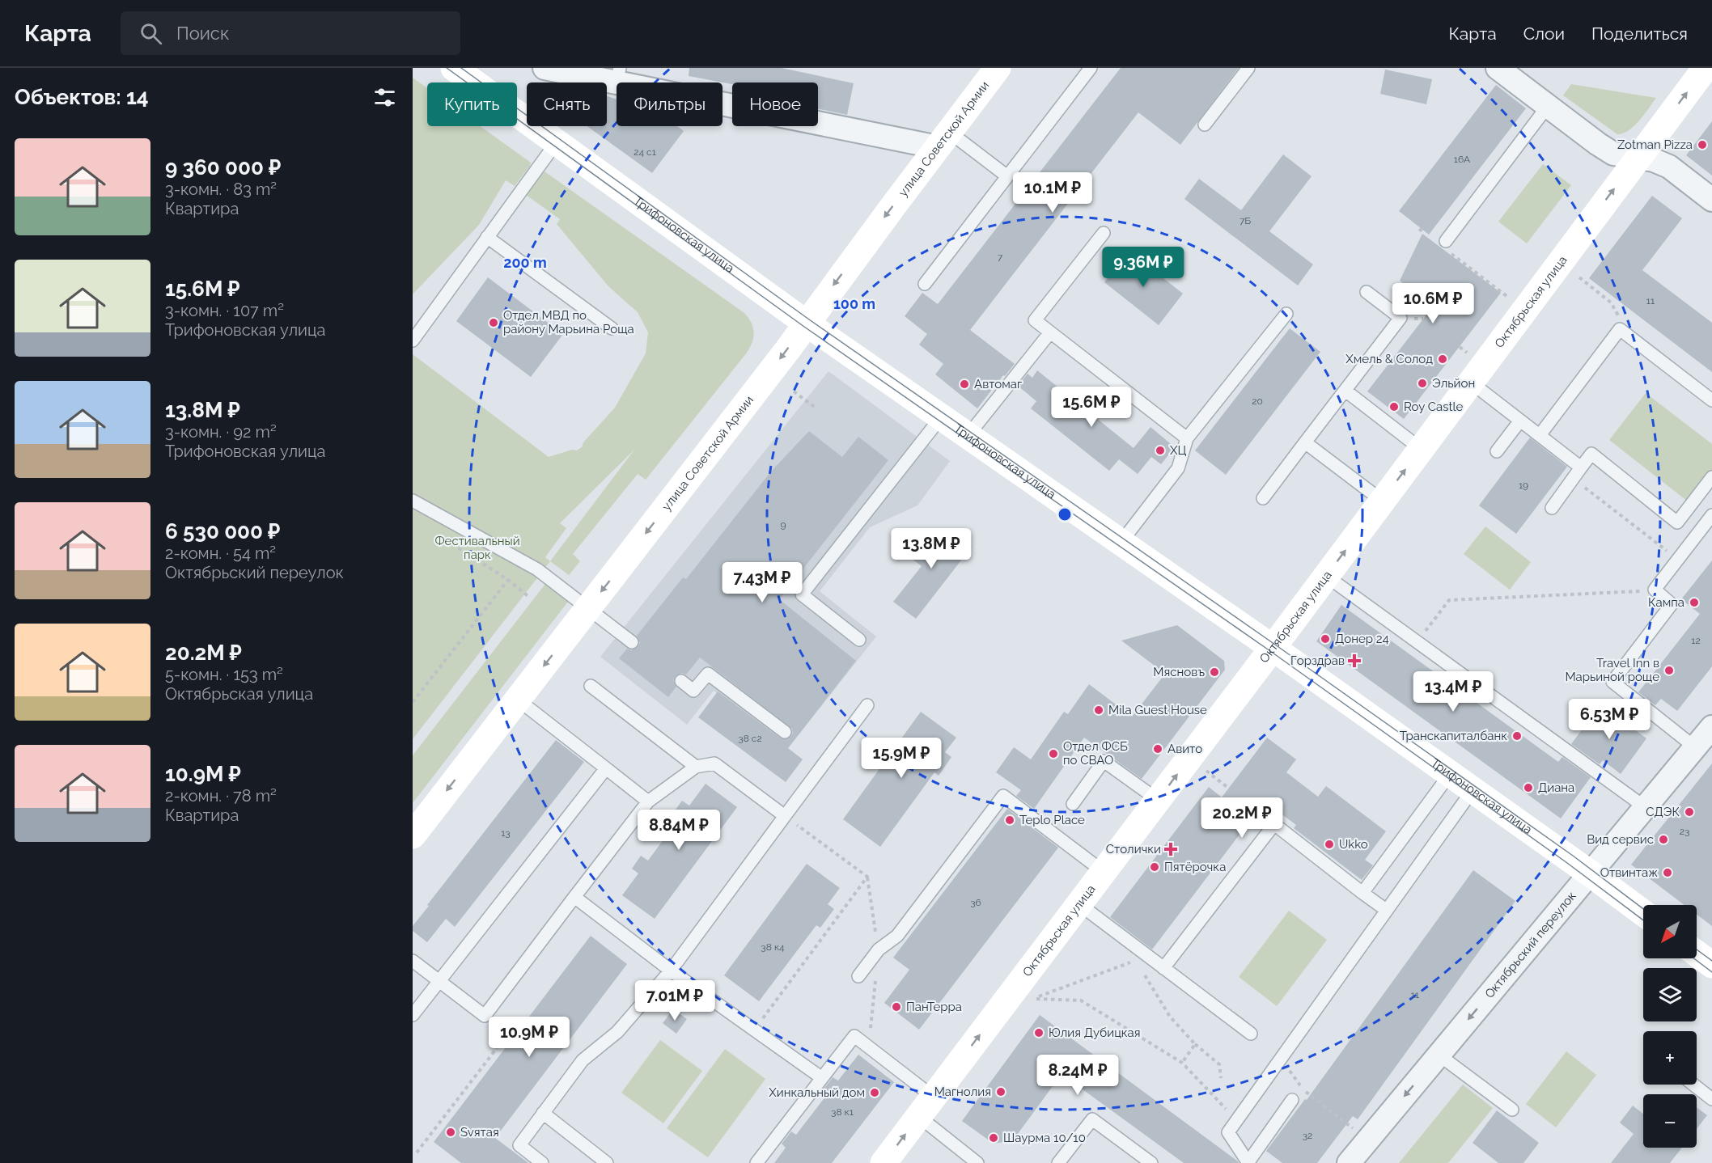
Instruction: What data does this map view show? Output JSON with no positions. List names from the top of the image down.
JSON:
{
  "streets": {
    "street": [
      "улица Советской Армии",
      "Трифоновская улица",
      "Октябрьская улица",
      "Октябрьский переулок"
    ]
  },
  "crossings": [
    ["улица Советской Армии", "Трифоновская улица"],
    ["Трифоновская улица", "Октябрьская улица"],
    ["Трифоновская улица", "Октябрьский переулок"]
  ],
  "one_way": ["улица Советской Армии", "Октябрьская улица", "Октябрьский переулок"],
  "parks": ["Фестивальный парк"],
  "places": {
    "other": [
      "Zotman Pizza",
      "Отдел МВД по району Марьина Роща",
      "Хмель & Солод",
      "Эльйон",
      "Автомаг",
      "Roy Castle",
      "ХЦ",
      "Кампа",
      "Донер 24",
      "Travel Inn в Марьиной роще",
      "Мясновъ",
      "Mila Guest House",
      "Транскапиталбанк",
      "Авито",
      "Отдел ФСБ по СВАО",
      "Диана",
      "СДЭК",
      "Teplo Place",
      "Вид сервис",
      "Ukko",
      "Пятёрочка",
      "Отвинтаж",
      "ПанТерра",
      "Юлия Дубицкая",
      "Магнолия",
      "Хинкальный дом",
      "Svятая",
      "Шаурма 10/10"
    ],
    "health": ["Горздрав", "Столички"]
  },
  "house_numbers": [
    "24 с1",
    "16А",
    "7Б",
    "7",
    "11",
    "20",
    "19",
    "9",
    "12",
    "38 с2",
    "23",
    "13",
    "36",
    "38 к4",
    "11",
    "38 к1",
    "32"
  ],
  "north": "bottom left",
  "page": {
    "header": "Карта",
    "search": "Поиск",
    "nav": ["Карта", "Слои", "Поделиться"],
    "heading": "Объектов: 14",
    "chip": [
      "Купить",
      "Снять",
      "Фильтры",
      "Новое"
    ],
    "list": [
      {
        "name": "9 360 000 ₽",
        "note": "3-комн. · 83 m² · Квартира"
      },
      {
        "name": "15.6M ₽",
        "note": "3-комн. · 107 m² · Трифоновская улица"
      },
      {
        "name": "13.8M ₽",
        "note": "3-комн. · 92 m² · Трифоновская улица"
      },
      {
        "name": "6 530 000 ₽",
        "note": "2-комн. · 54 m² · Октябрьский переулок"
      },
      {
        "name": "20.2M ₽",
        "note": "5-комн. · 153 m² · Октябрьская улица"
      },
      {
        "name": "10.9M ₽",
        "note": "2-комн. · 78 m² · Квартира"
      }
    ],
    "price": [
      "10.1M ₽",
      "9.36M ₽",
      "10.6M ₽",
      "15.6M ₽",
      "13.8M ₽",
      "7.43M ₽",
      "13.4M ₽",
      "6.53M ₽",
      "15.9M ₽",
      "20.2M ₽",
      "8.84M ₽",
      "7.01M ₽",
      "10.9M ₽",
      "8.24M ₽"
    ],
    "map_buttons": ["+", "−"]
  },
  "rings": ["200 m", "100 m"]
}
